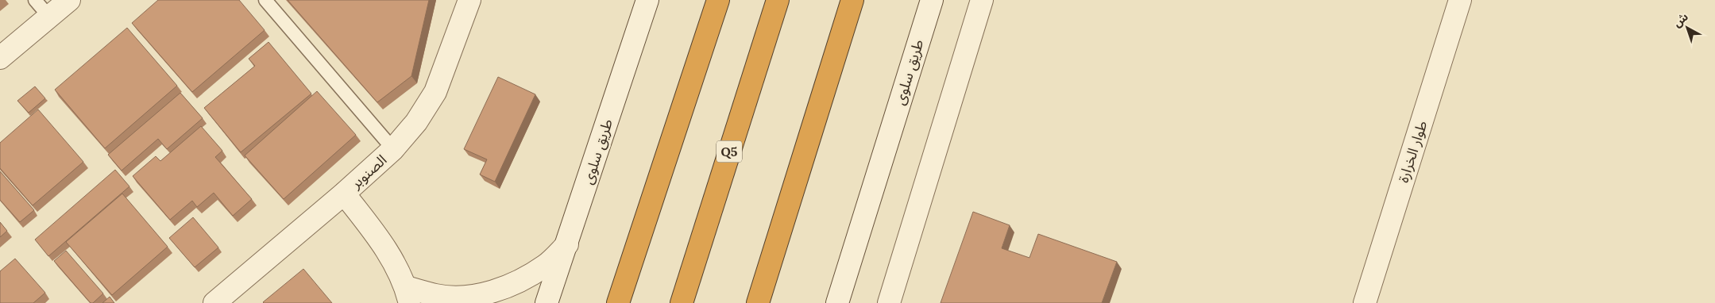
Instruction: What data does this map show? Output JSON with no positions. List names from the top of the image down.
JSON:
{
  "streets": {
    "highway": ["Q5"],
    "street": ["طريق سلوى", "طوار الخرارة", "الصنوبر"]
  },
  "north": "top left"
}
